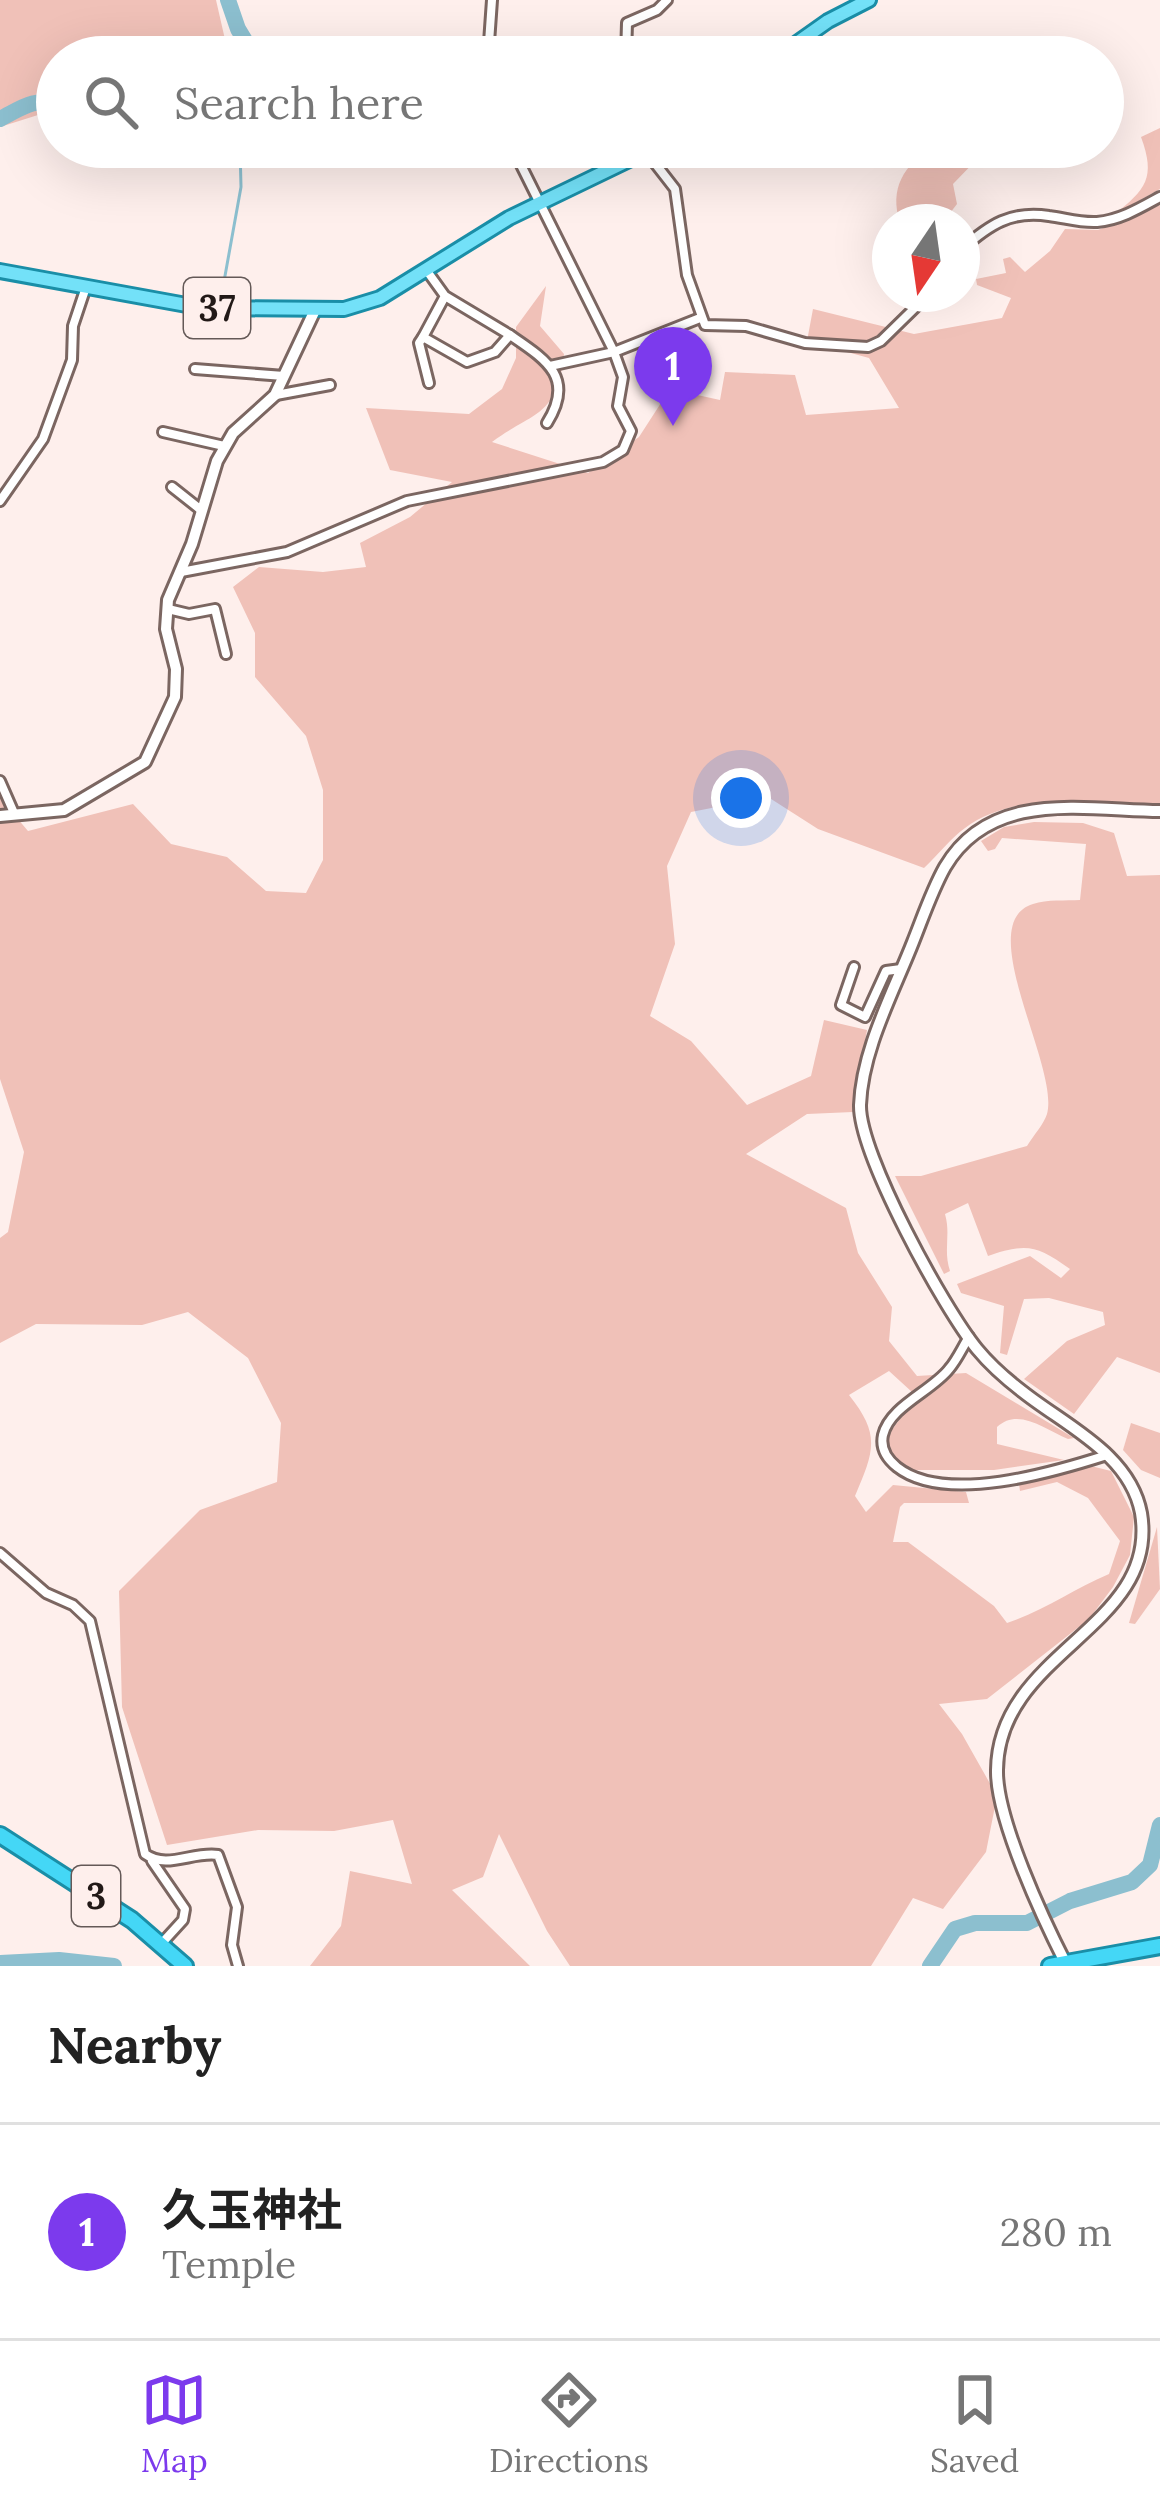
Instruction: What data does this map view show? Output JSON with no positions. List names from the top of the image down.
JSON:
{
  "streets": {
    "highway": ["3"],
    "main road": ["37"]
  },
  "north": "bottom",
  "page": {
    "search": "Search here",
    "pins": "1",
    "heading": "Nearby",
    "list": [
      {
        "mark": "1",
        "name": "久玉神社",
        "note": "Temple",
        "value": "280 m"
      }
    ],
    "nav": ["Map", "Directions", "Saved"]
  }
}
